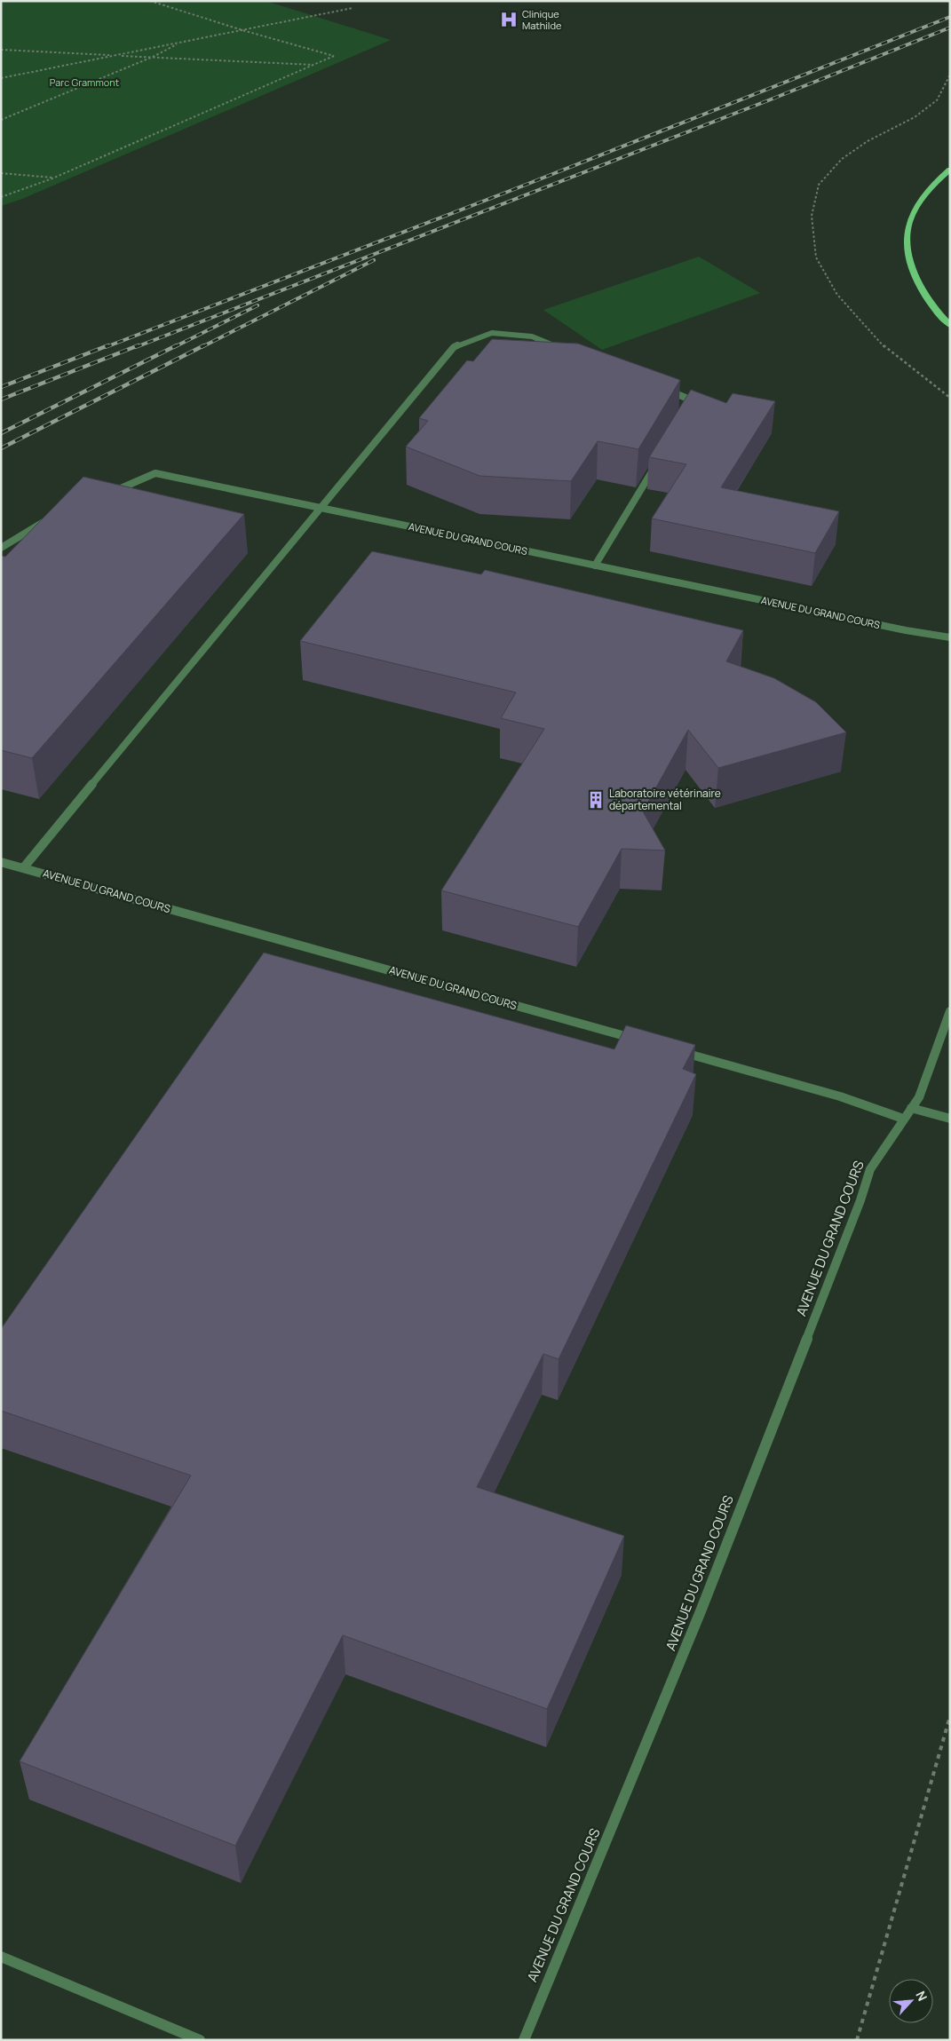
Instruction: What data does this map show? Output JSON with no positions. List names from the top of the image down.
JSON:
{
  "streets": {
    "street": ["AVENUE DU GRAND COURS"]
  },
  "parks": ["Parc Grammont"],
  "places": {
    "hospital": ["Clinique Mathilde"],
    "building": ["Laboratoire vétérinaire départemental"]
  },
  "north": "top right"
}
